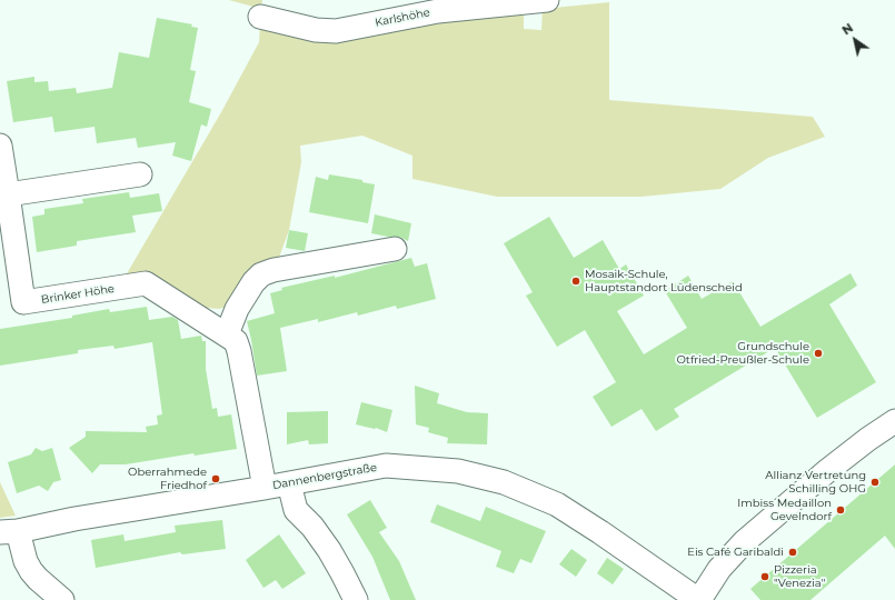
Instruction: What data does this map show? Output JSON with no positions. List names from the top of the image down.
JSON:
{
  "streets": {
    "street": ["Karlshöhe", "Brinker Höhe", "Dannenbergstraße"]
  },
  "crossings": [
    ["Brinker Höhe", "Dannenbergstraße"]
  ],
  "places": [
    "Mosaik-Schule, Hauptstandort Lüdenscheid",
    "Grundschule Otfried-Preußler-Schule",
    "Oberrahmede Friedhof",
    "Allianz Vertretung Schilling OHG",
    "Imbiss Medaillon Gevelndorf",
    "Eis Café Garibaldi",
    "Pizzeria \"Venezia\""
  ],
  "north": "top left"
}
